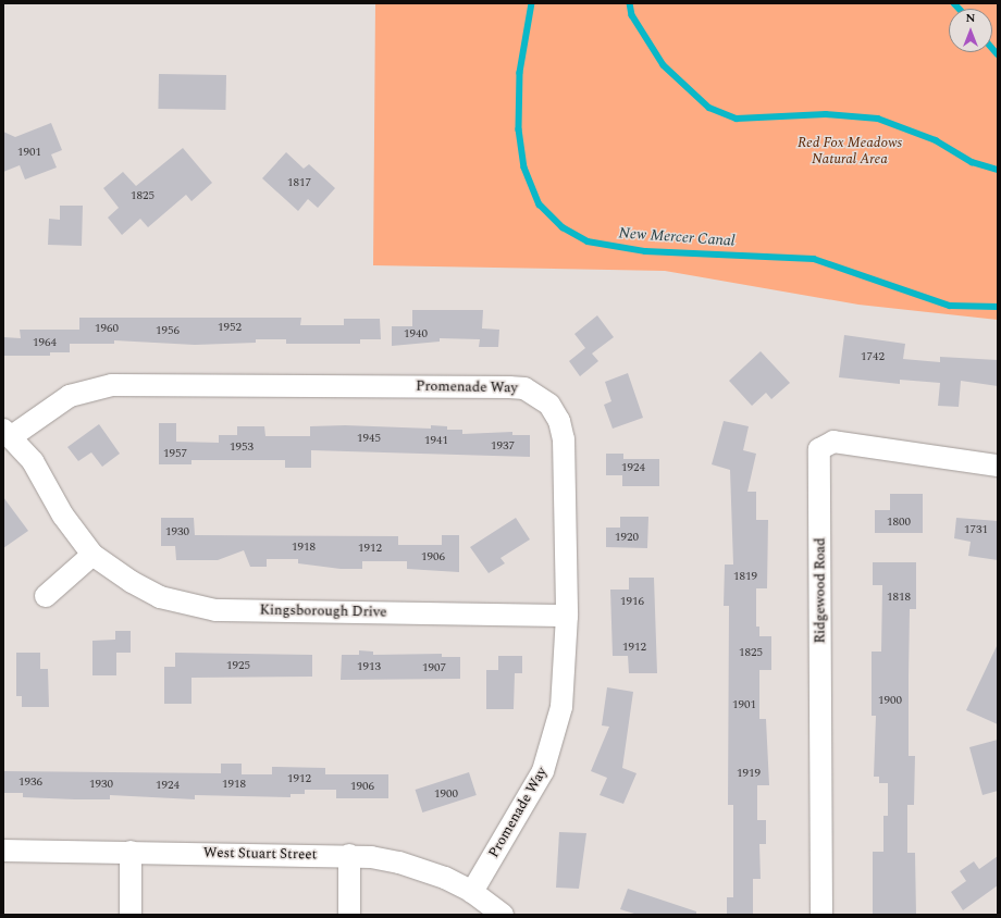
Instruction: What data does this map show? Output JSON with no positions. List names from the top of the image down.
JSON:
{
  "streets": {
    "street": [
      "Promenade Way",
      "Ridgewood Road",
      "Kingsborough Drive",
      "West Stuart Street"
    ]
  },
  "crossings": [
    ["Promenade Way", "Kingsborough Drive"],
    ["Promenade Way", "West Stuart Street"]
  ],
  "water": ["New Mercer Canal"],
  "parks": ["Red Fox Meadows Natural Area"],
  "house_numbers": [
    "1901",
    "1817",
    "1825",
    "1952",
    "1960",
    "1956",
    "1940",
    "1964",
    "1742",
    "1945",
    "1941",
    "1937",
    "1953",
    "1957",
    "1924",
    "1800",
    "1731",
    "1930",
    "1920",
    "1918",
    "1912",
    "1906",
    "1819",
    "1818",
    "1916",
    "1912",
    "1825",
    "1925",
    "1913",
    "1907",
    "1900",
    "1901",
    "1919",
    "1912",
    "1936",
    "1930",
    "1918",
    "1924",
    "1906",
    "1900"
  ],
  "north": "top"
}
